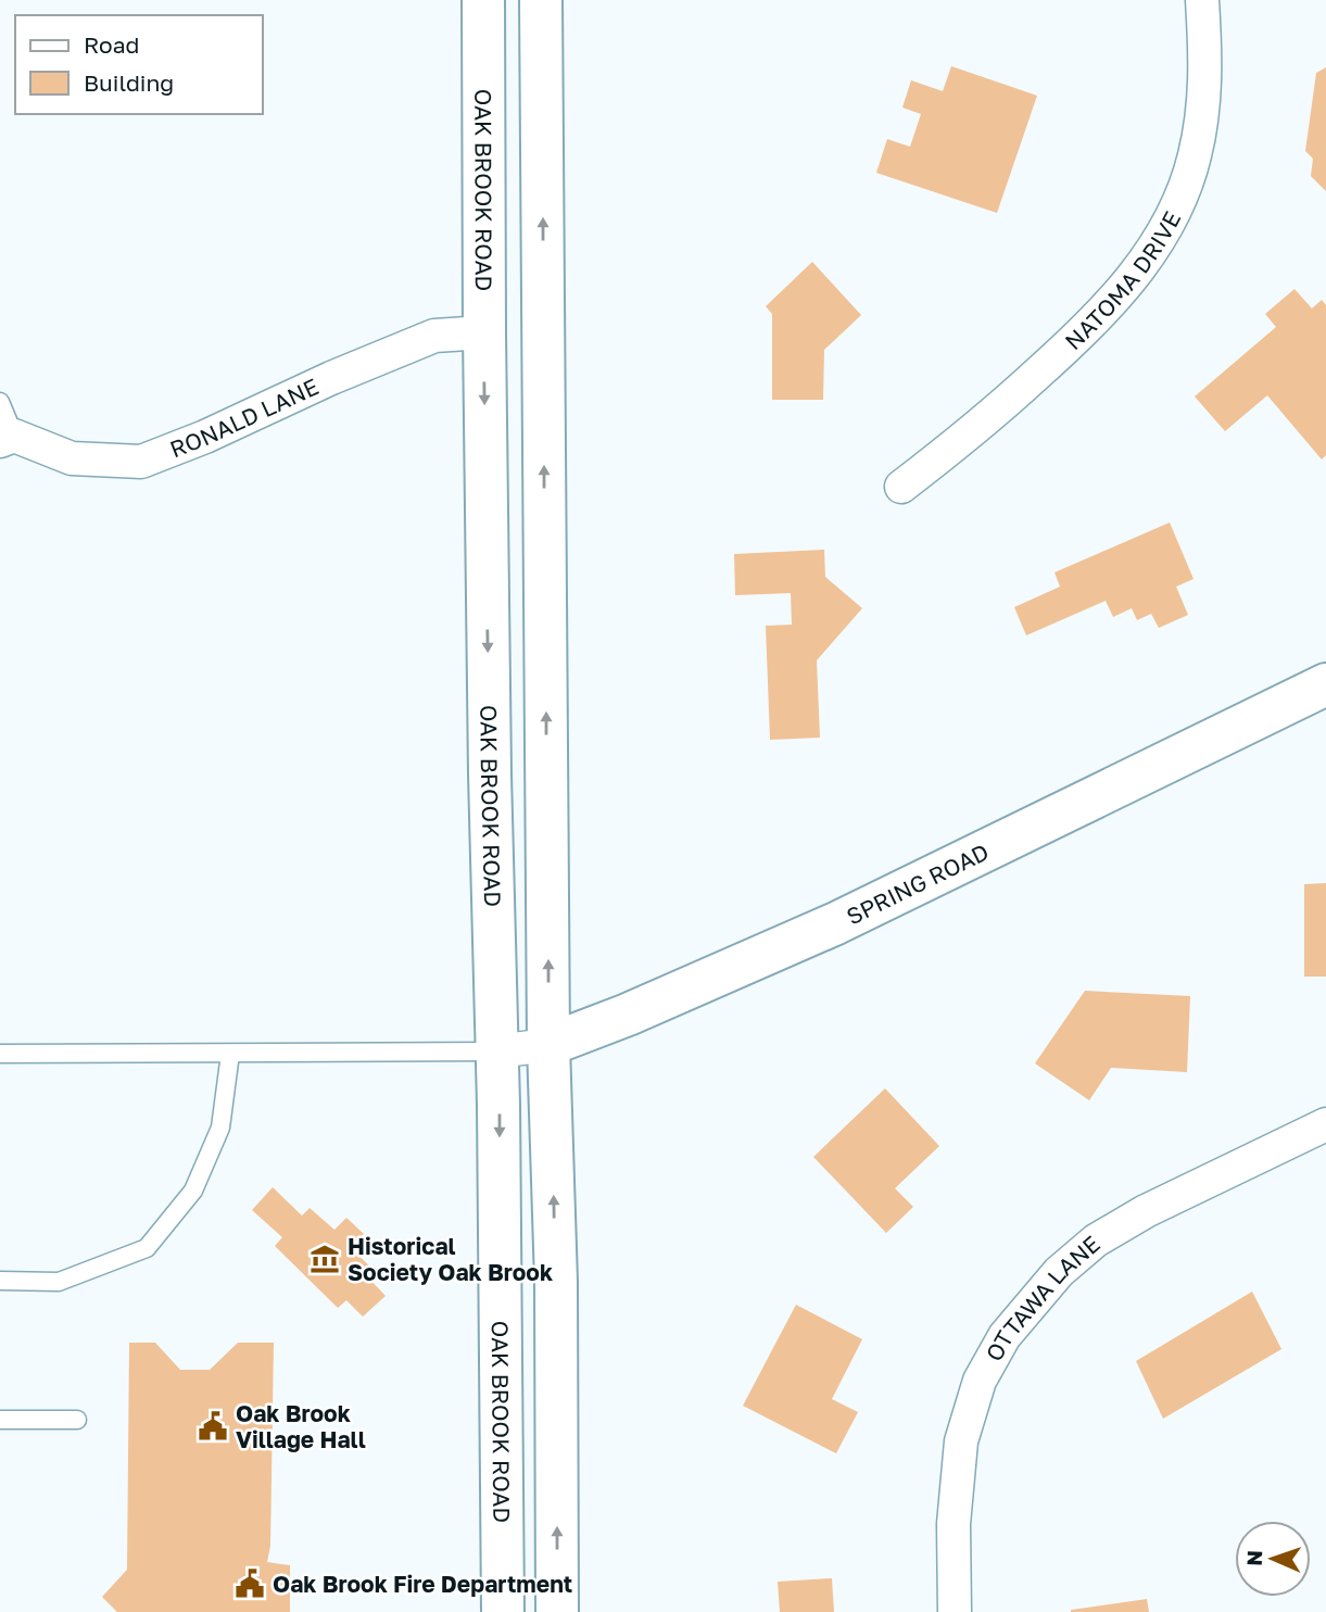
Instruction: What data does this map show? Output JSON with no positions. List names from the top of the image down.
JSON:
{
  "streets": {
    "main road": ["OAK BROOK ROAD", "SPRING ROAD"],
    "street": ["NATOMA DRIVE", "RONALD LANE", "OTTAWA LANE"]
  },
  "crossings": [
    ["OAK BROOK ROAD", "RONALD LANE"],
    ["OAK BROOK ROAD", "SPRING ROAD"]
  ],
  "places": {
    "museum": ["Historical Society Oak Brook"],
    "public building": ["Oak Brook Village Hall", "Oak Brook Fire Department"]
  },
  "legend": ["Road", "Building"],
  "north": "left"
}
